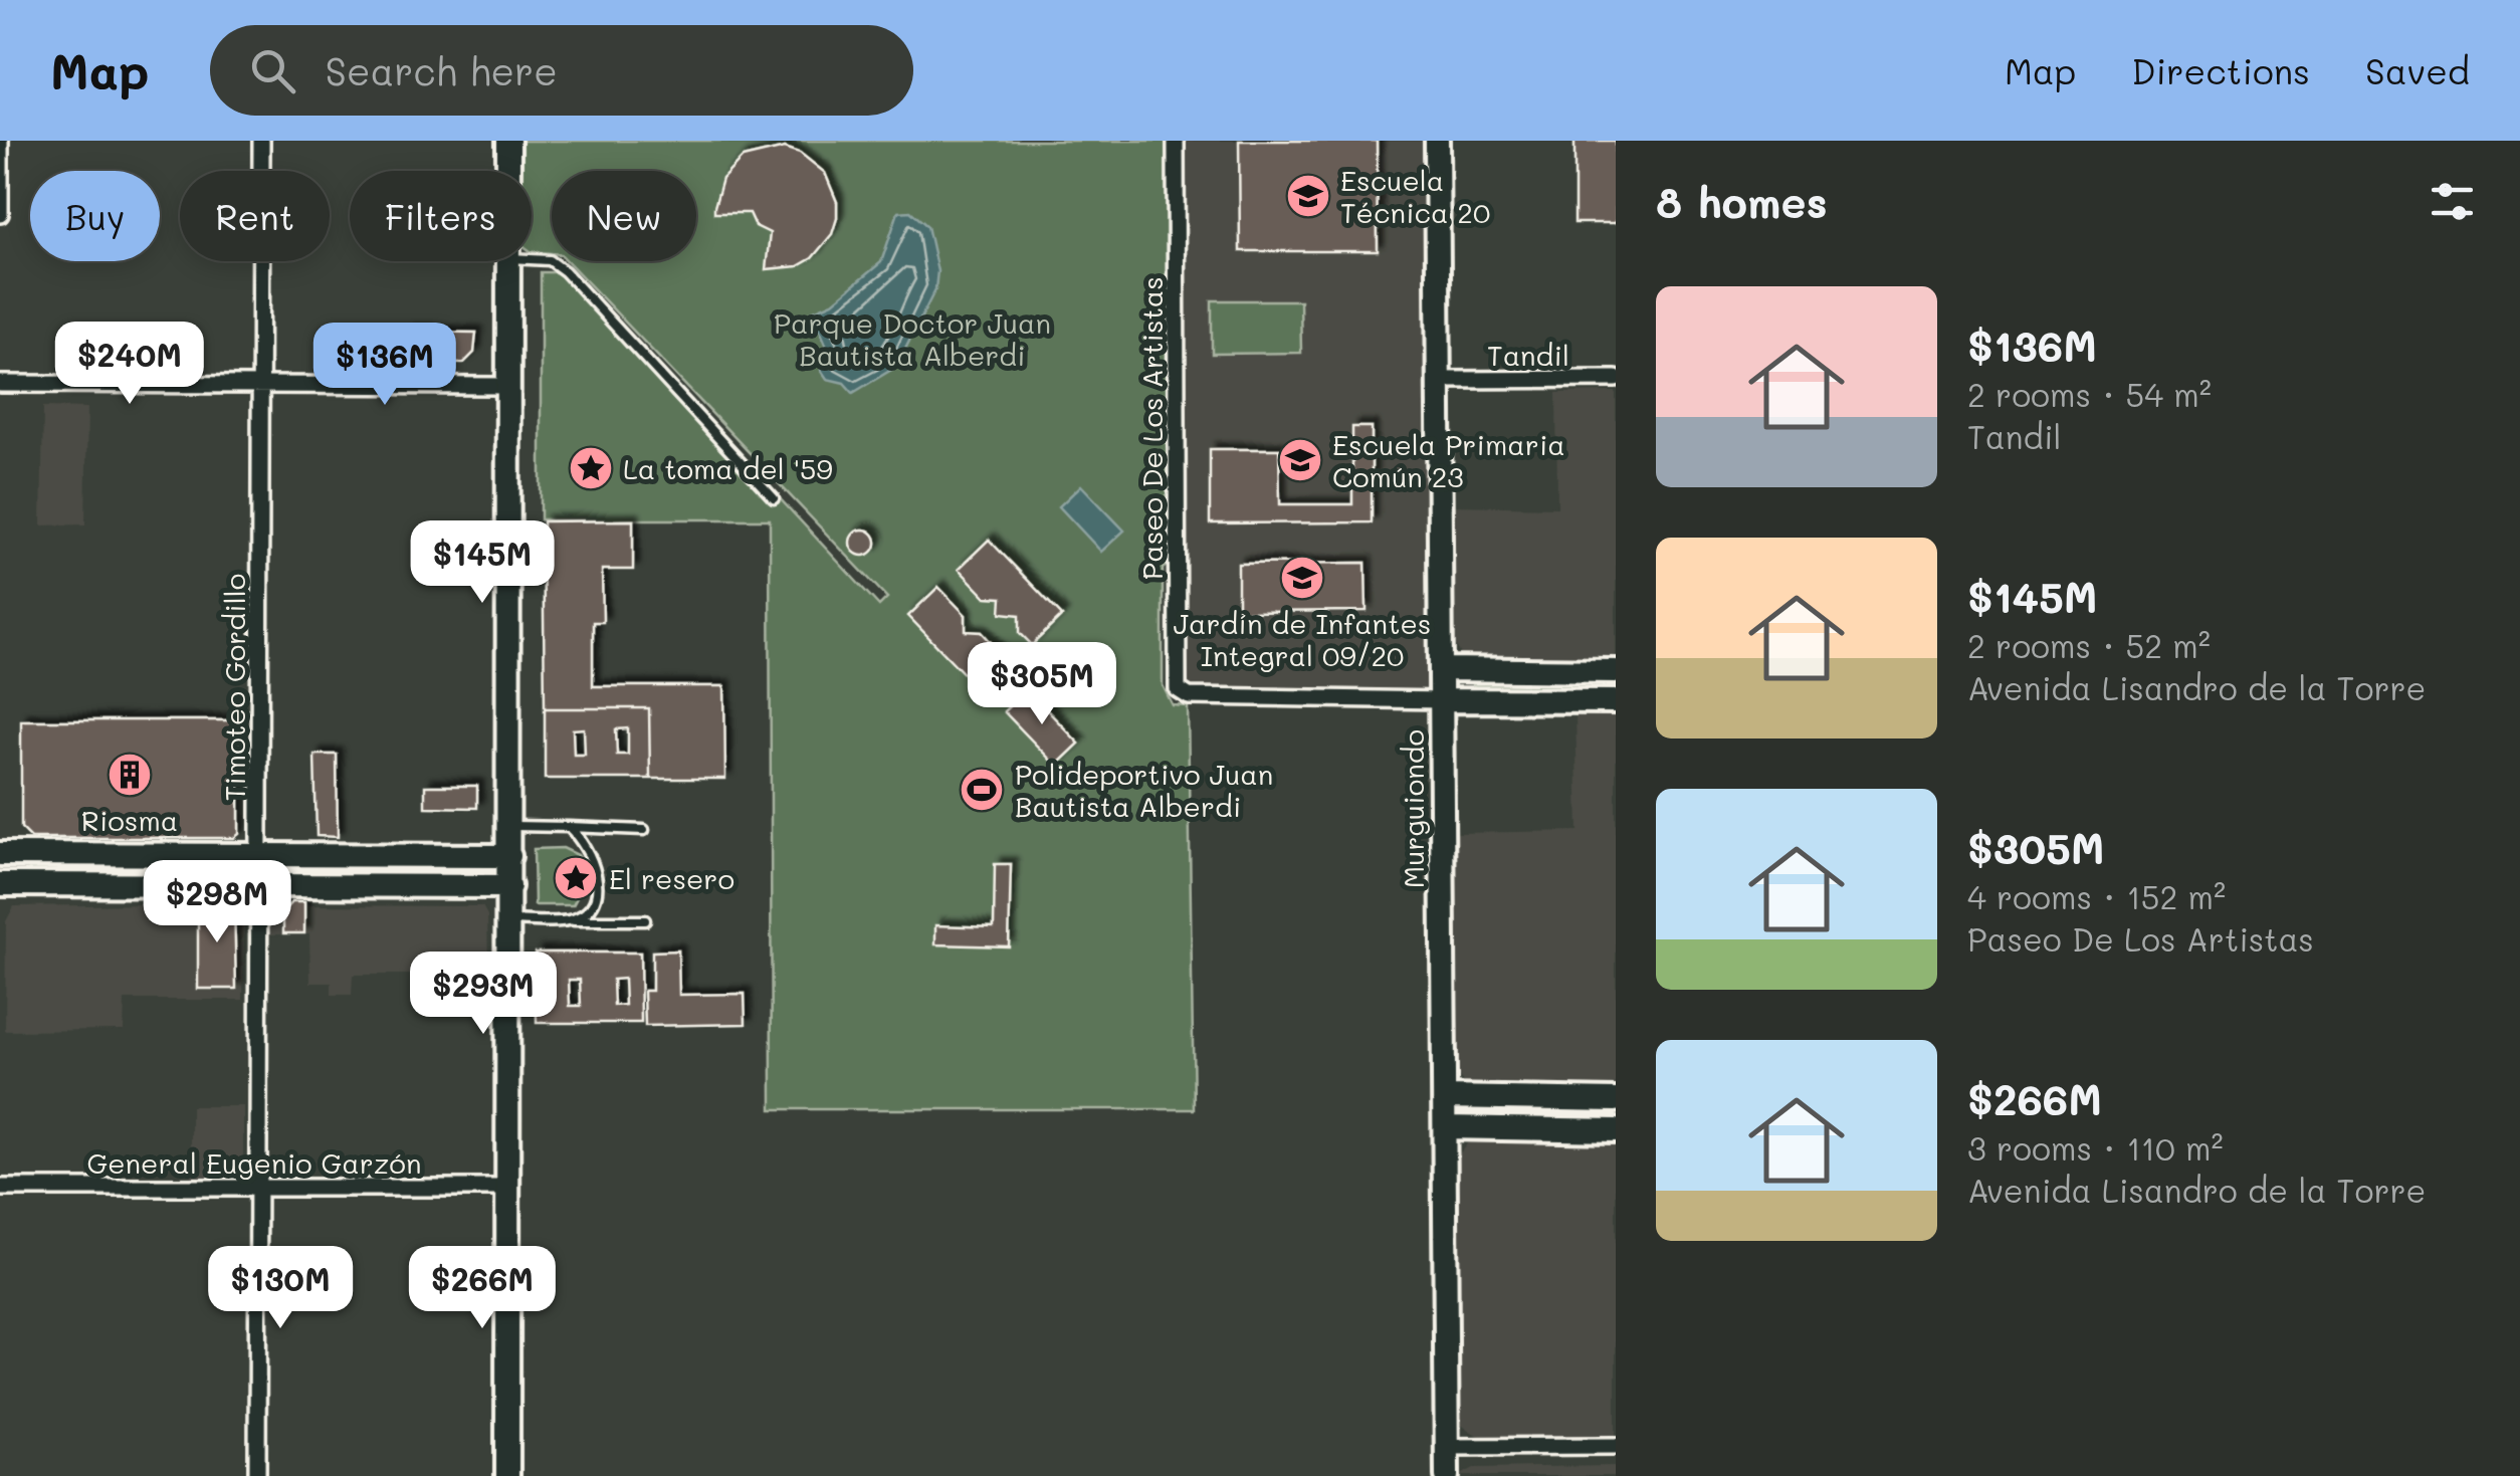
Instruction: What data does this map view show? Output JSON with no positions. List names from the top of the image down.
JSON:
{
  "streets": {
    "main road": ["Murguiondo"],
    "street": [
      "Tandil",
      "Paseo De Los Artistas",
      "Timoteo Gordillo",
      "General Eugenio Garzón"
    ]
  },
  "crossings": [
    ["Tandil", "Murguiondo"],
    ["Paseo De Los Artistas", "Murguiondo"],
    ["Timoteo Gordillo", "General Eugenio Garzón"]
  ],
  "parks": ["Parque Doctor Juan Bautista Alberdi"],
  "places": {
    "school or university": ["Escuela Técnica 20", "Escuela Primaria Común 23", "Jardín de Infantes Integral 09/20"],
    "place": ["La toma del '59", "El resero"],
    "building": ["Riosma"],
    "sports": ["Polideportivo Juan Bautista Alberdi"]
  },
  "page": {
    "header": "Map",
    "search": "Search here",
    "nav": ["Map", "Directions", "Saved"],
    "heading": "8 homes",
    "chip": [
      "Buy",
      "Rent",
      "Filters",
      "New"
    ],
    "list": [
      {
        "name": "$136M",
        "note": "2 rooms · 54 m² · Tandil"
      },
      {
        "name": "$145M",
        "note": "2 rooms · 52 m² · Avenida Lisandro de la Torre"
      },
      {
        "name": "$305M",
        "note": "4 rooms · 152 m² · Paseo De Los Artistas"
      },
      {
        "name": "$266M",
        "note": "3 rooms · 110 m² · Avenida Lisandro de la Torre"
      }
    ],
    "price": [
      "$240M",
      "$136M",
      "$145M",
      "$305M",
      "$298M",
      "$293M",
      "$130M",
      "$266M"
    ]
  }
}
